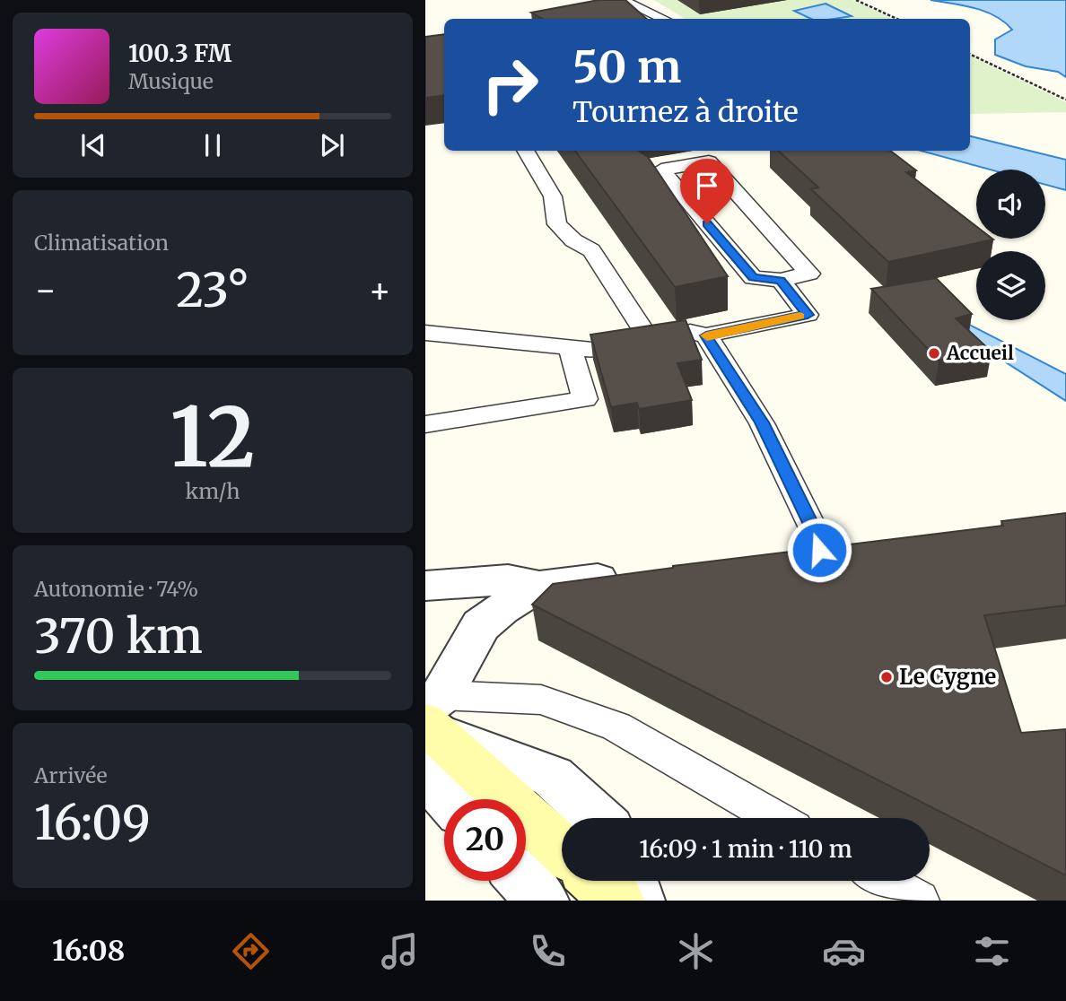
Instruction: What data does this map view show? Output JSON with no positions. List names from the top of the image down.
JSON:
{
  "places": ["Accueil", "Le Cygne"],
  "page": {
    "turn": ["50 m", "Tournez à droite"],
    "song": ["100.3 FM", "Musique"],
    "tile": [
      "Climatisation",
      ["12", "km/h"],
      ["Autonomie · 74%", "370 km"],
      ["Arrivée", "16:09"]
    ],
    "heat": ["−", "23°", "+"],
    "limit": "20",
    "trip": "16:09 · 1 min · 110 m",
    "tabs": "16:08"
  }
}
